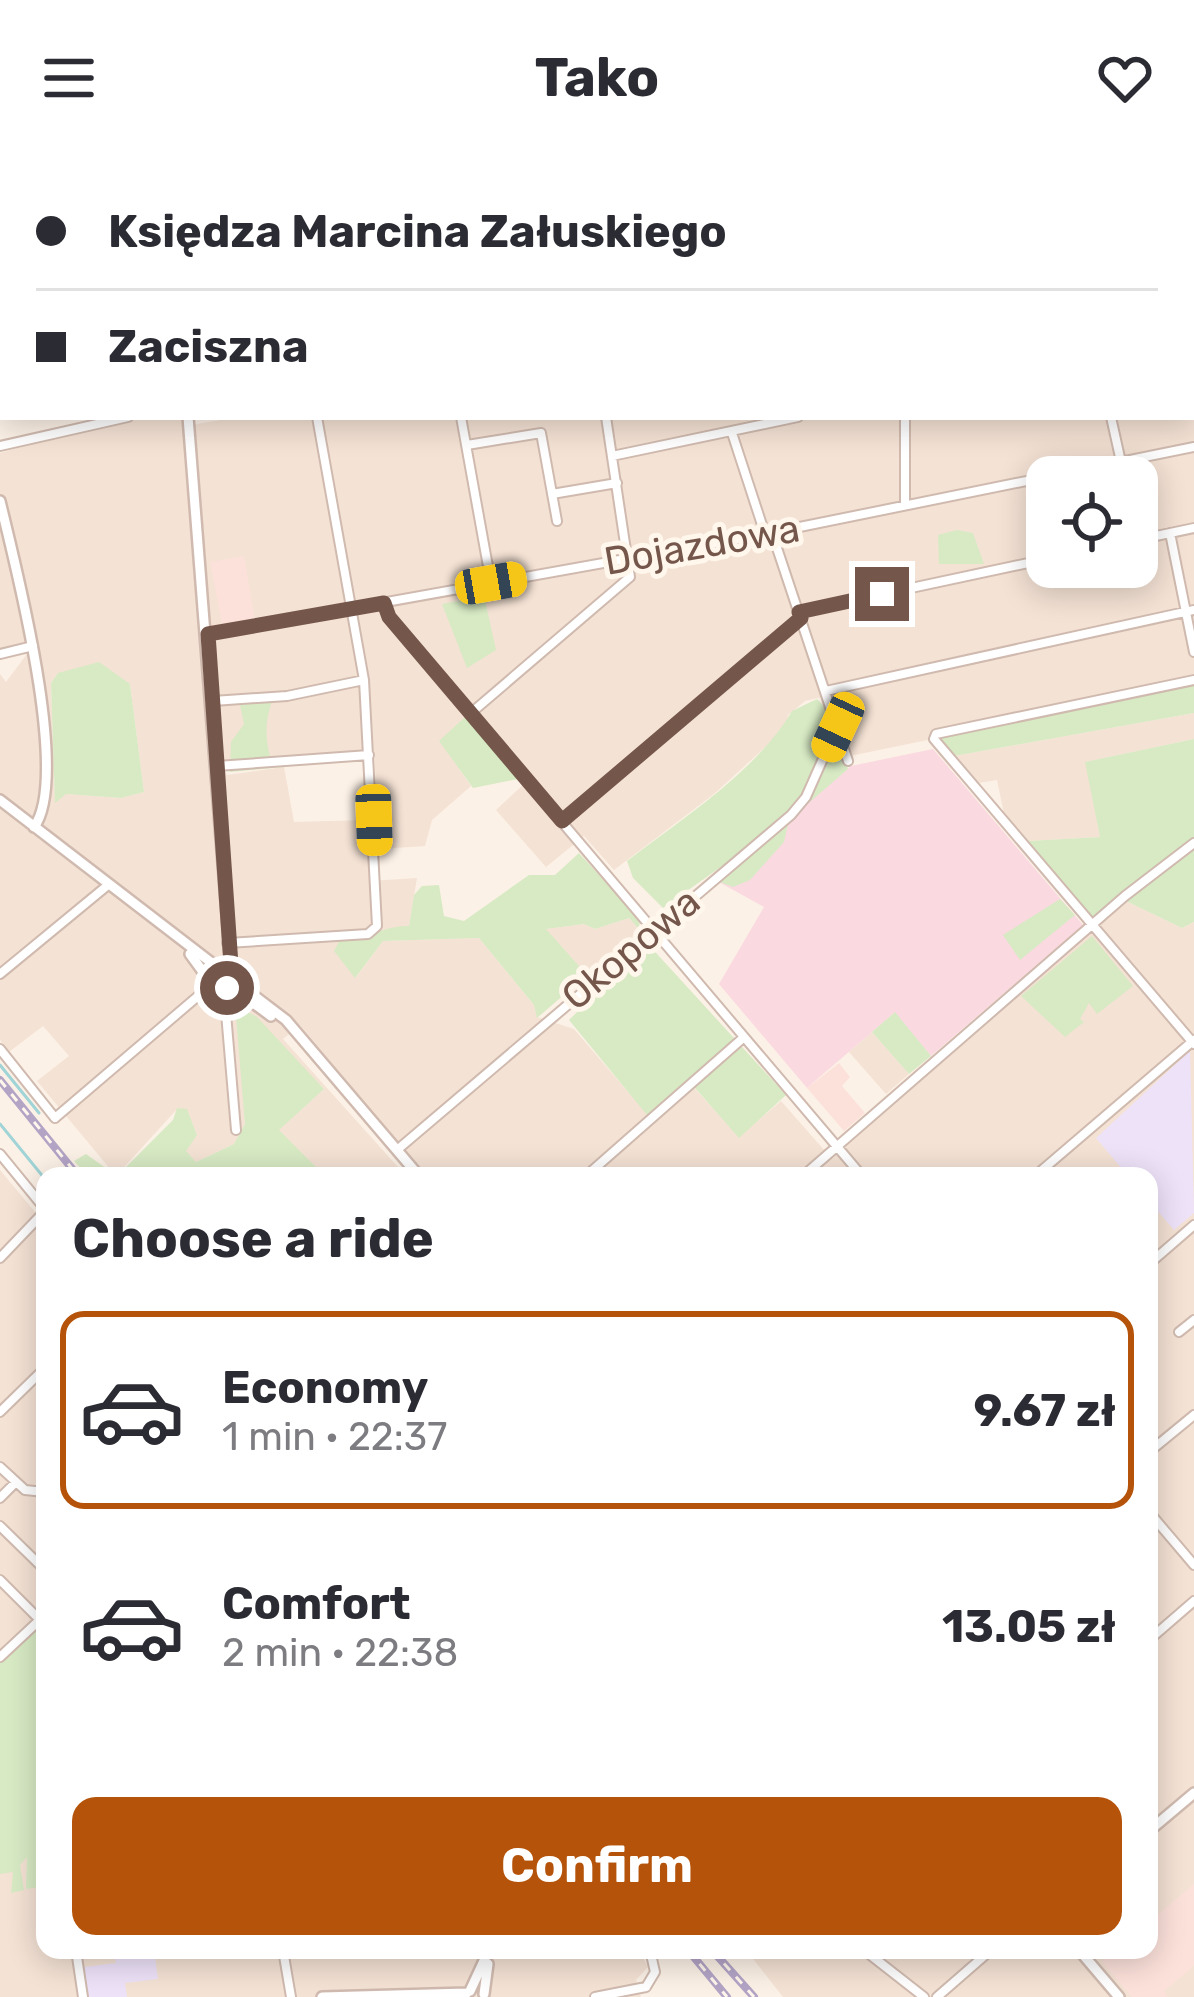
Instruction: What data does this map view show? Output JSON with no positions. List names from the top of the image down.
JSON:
{
  "streets": {
    "street": ["Dojazdowa", "Okopowa"]
  },
  "page": {
    "header": "Tako",
    "banner": ["Księdza Marcina Załuskiego", "Zaciszna"],
    "heading": "Choose a ride",
    "list": [
      {
        "name": "Economy",
        "note": "1 min · 22:37",
        "value": "9.67 zł"
      },
      {
        "name": "Comfort",
        "note": "2 min · 22:38",
        "value": "13.05 zł"
      }
    ],
    "buttons": "Confirm"
  }
}
